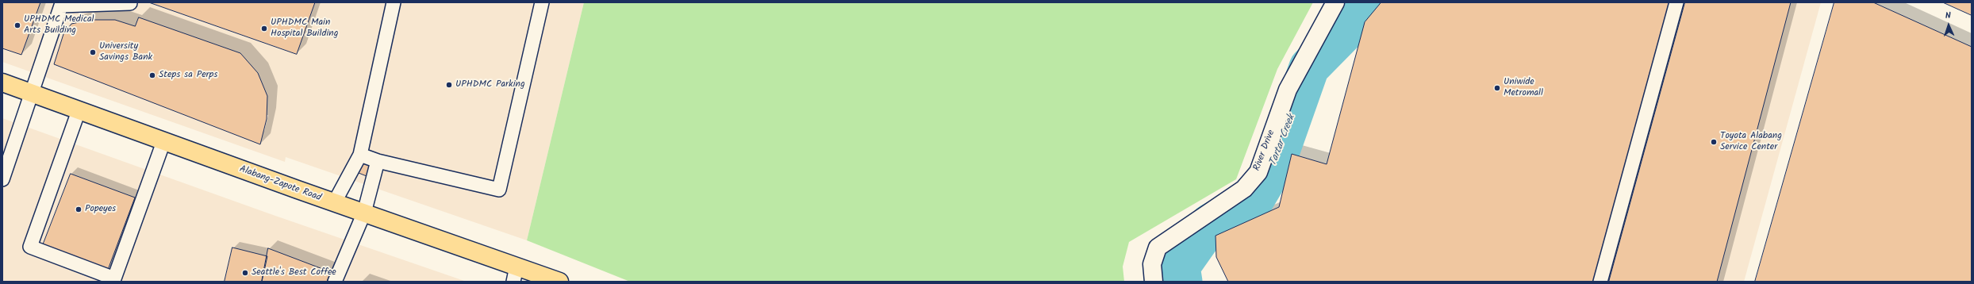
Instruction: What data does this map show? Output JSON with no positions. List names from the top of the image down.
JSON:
{
  "streets": {
    "highway": ["Alabang-Zapote Road"],
    "street": ["River Drive"]
  },
  "water": ["Tartar Creek"],
  "places": [
    "UPHDMC Medical Arts Building",
    "UPHDMC Main Hospital Building",
    "University Savings Bank",
    "Steps sa Perps",
    "UPHDMC Parking",
    "Uniwide Metromall",
    "Toyota Alabang Service Center",
    "Popeyes",
    "Seattle's Best Coffee"
  ],
  "north": "top"
}
